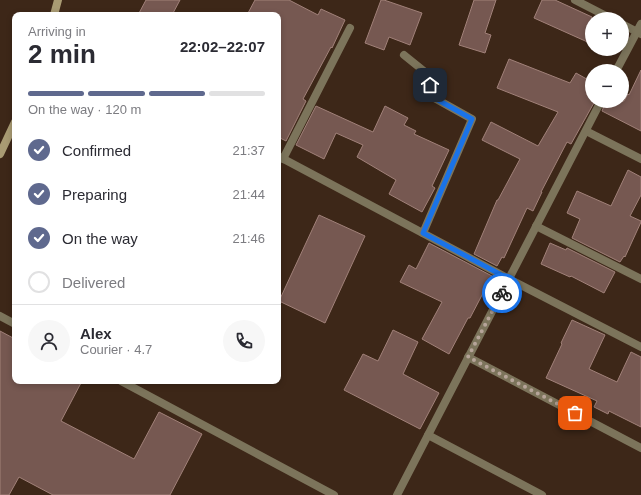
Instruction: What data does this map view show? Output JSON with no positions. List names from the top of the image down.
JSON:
{
  "page": {
    "map_buttons": ["+", "−"],
    "heading": ["2 min", "Arriving in", "22:02–22:07"],
    "panel": ["Alex", "Courier · 4.7"],
    "bar": "On the way · 120 m",
    "list": [
      ["Confirmed", "21:37"],
      ["Preparing", "21:44"],
      ["On the way", "21:46"],
      "Delivered"
    ]
  }
}
